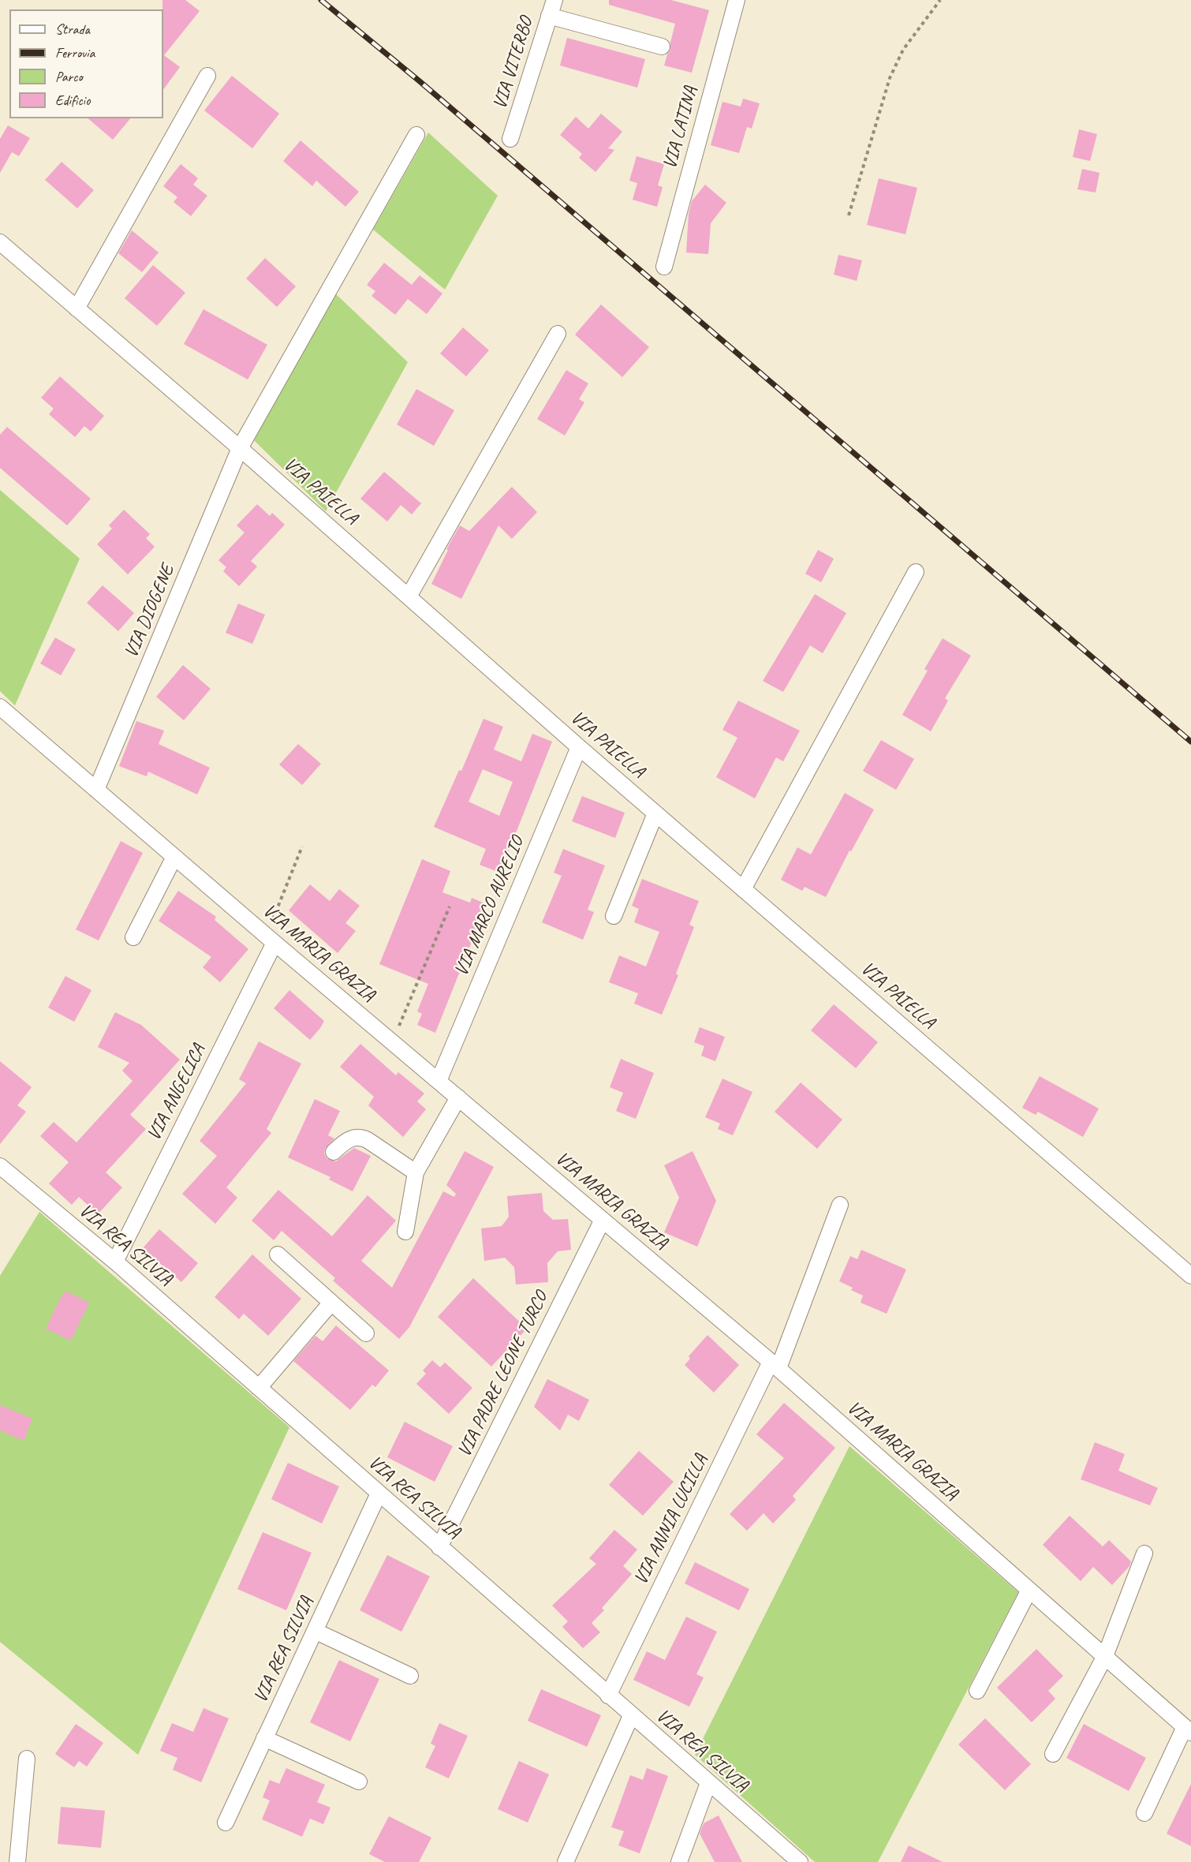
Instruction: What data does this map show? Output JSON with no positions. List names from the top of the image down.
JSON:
{
  "streets": {
    "street": [
      "VIA VITERBO",
      "VIA LATINA",
      "VIA PAIELLA",
      "VIA DIOGENE",
      "VIA MARCO AURELIO",
      "VIA MARIA GRAZIA",
      "VIA ANGELICA",
      "VIA REA SILVIA",
      "VIA PADRE LEONE TURCO",
      "VIA ANNIA LUCILLA"
    ]
  },
  "crossings": [
    ["VIA PAIELLA", "VIA DIOGENE"],
    ["VIA PAIELLA", "VIA MARCO AURELIO"],
    ["VIA DIOGENE", "VIA MARIA GRAZIA"],
    ["VIA MARCO AURELIO", "VIA MARIA GRAZIA"],
    ["VIA MARIA GRAZIA", "VIA ANGELICA"],
    ["VIA MARIA GRAZIA", "VIA PADRE LEONE TURCO"],
    ["VIA MARIA GRAZIA", "VIA ANNIA LUCILLA"],
    ["VIA ANGELICA", "VIA REA SILVIA"],
    ["VIA REA SILVIA", "VIA PADRE LEONE TURCO"],
    ["VIA REA SILVIA", "VIA ANNIA LUCILLA"]
  ],
  "legend": [
    "Strada",
    "Ferrovia",
    "Parco",
    "Edificio"
  ]
}
